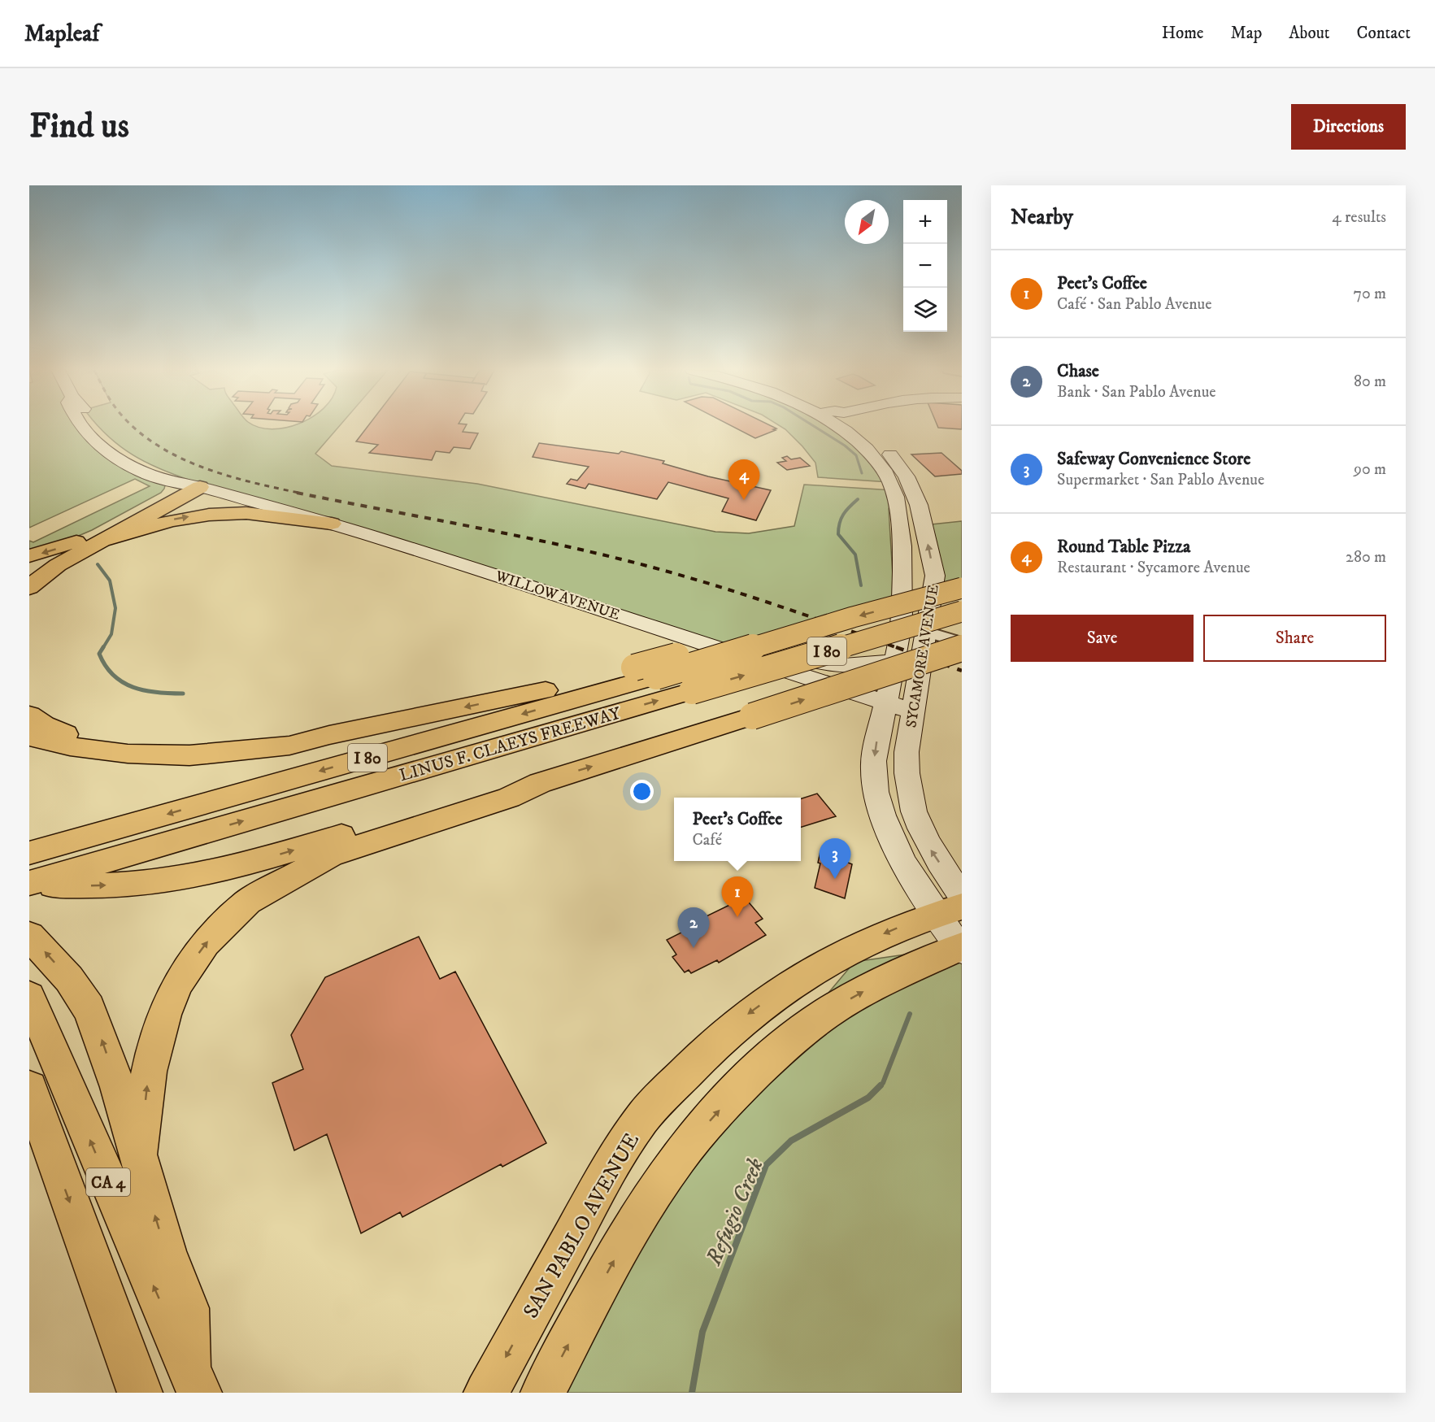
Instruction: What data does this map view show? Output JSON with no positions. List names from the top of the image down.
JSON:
{
  "streets": {
    "main road": [
      "I 80",
      "LINUS F. CLAEYS FREEWAY",
      "CA 4",
      "SAN PABLO AVENUE"
    ],
    "street": ["WILLOW AVENUE", "SYCAMORE AVENUE"]
  },
  "crossings": [
    ["WILLOW AVENUE", "SYCAMORE AVENUE"],
    ["SYCAMORE AVENUE", "SAN PABLO AVENUE"]
  ],
  "water": ["Refugio Creek"],
  "north": "bottom left",
  "page": {
    "header": "Mapleaf",
    "nav": [
      "Home",
      "Map",
      "About",
      "Contact"
    ],
    "buttons": [
      "Directions",
      ["Save", "Share"]
    ],
    "title": "Find us",
    "heading": ["Nearby", "4 results"],
    "map_buttons": ["+", "−"],
    "list": [
      {
        "mark": "1",
        "name": "Peet's Coffee",
        "note": "Café · San Pablo Avenue",
        "value": "70 m"
      },
      {
        "mark": "2",
        "name": "Chase",
        "note": "Bank · San Pablo Avenue",
        "value": "80 m"
      },
      {
        "mark": "3",
        "name": "Safeway Convenience Store",
        "note": "Supermarket · San Pablo Avenue",
        "value": "90 m"
      },
      {
        "mark": "4",
        "name": "Round Table Pizza",
        "note": "Restaurant · Sycamore Avenue",
        "value": "280 m"
      }
    ],
    "pins": [
      "4",
      "3",
      "1",
      "2"
    ],
    "popup": ["Peet's Coffee", "Café"]
  }
}
